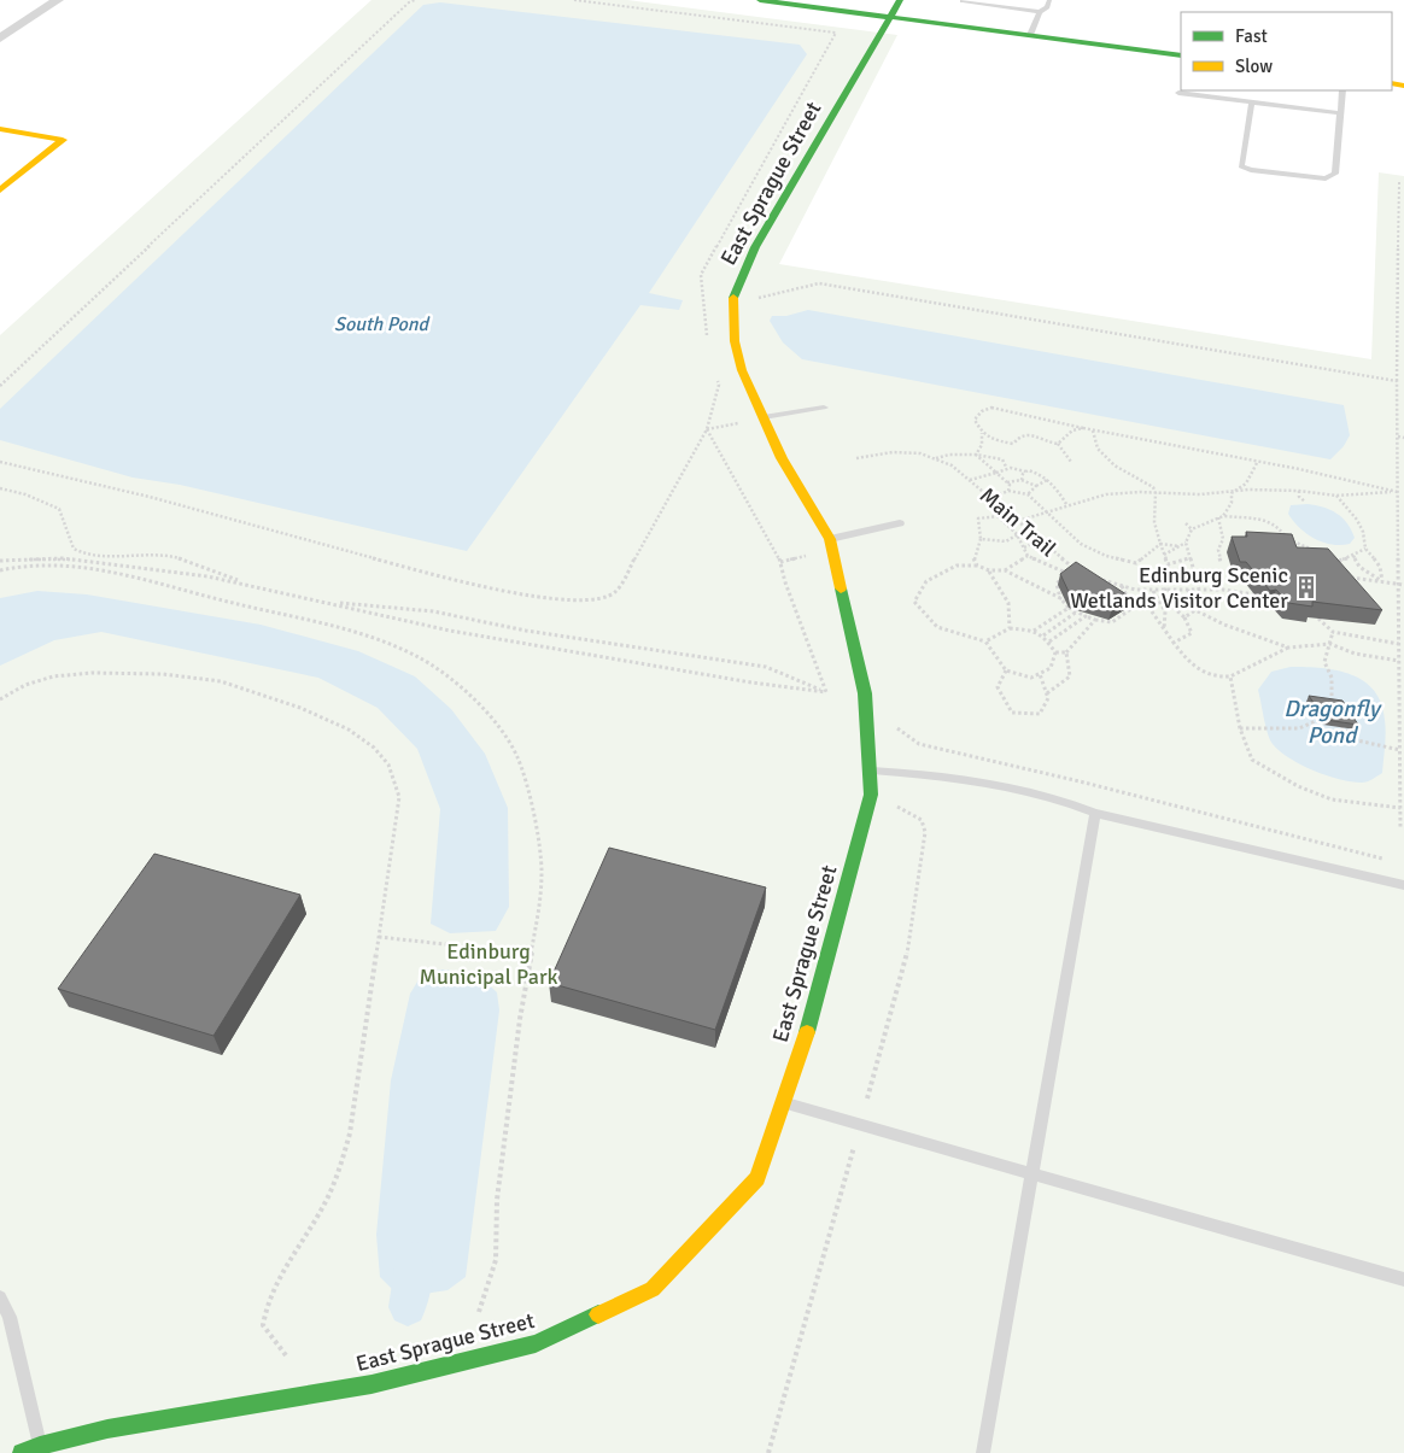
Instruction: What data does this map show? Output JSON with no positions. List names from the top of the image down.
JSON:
{
  "streets": {
    "street": ["East Sprague Street"],
    "path": ["Main Trail"]
  },
  "water": ["South Pond", "Dragonfly Pond"],
  "parks": ["Edinburg Municipal Park"],
  "places": {
    "building": ["Edinburg Scenic Wetlands Visitor Center"]
  },
  "legend": ["Fast", "Slow"]
}
